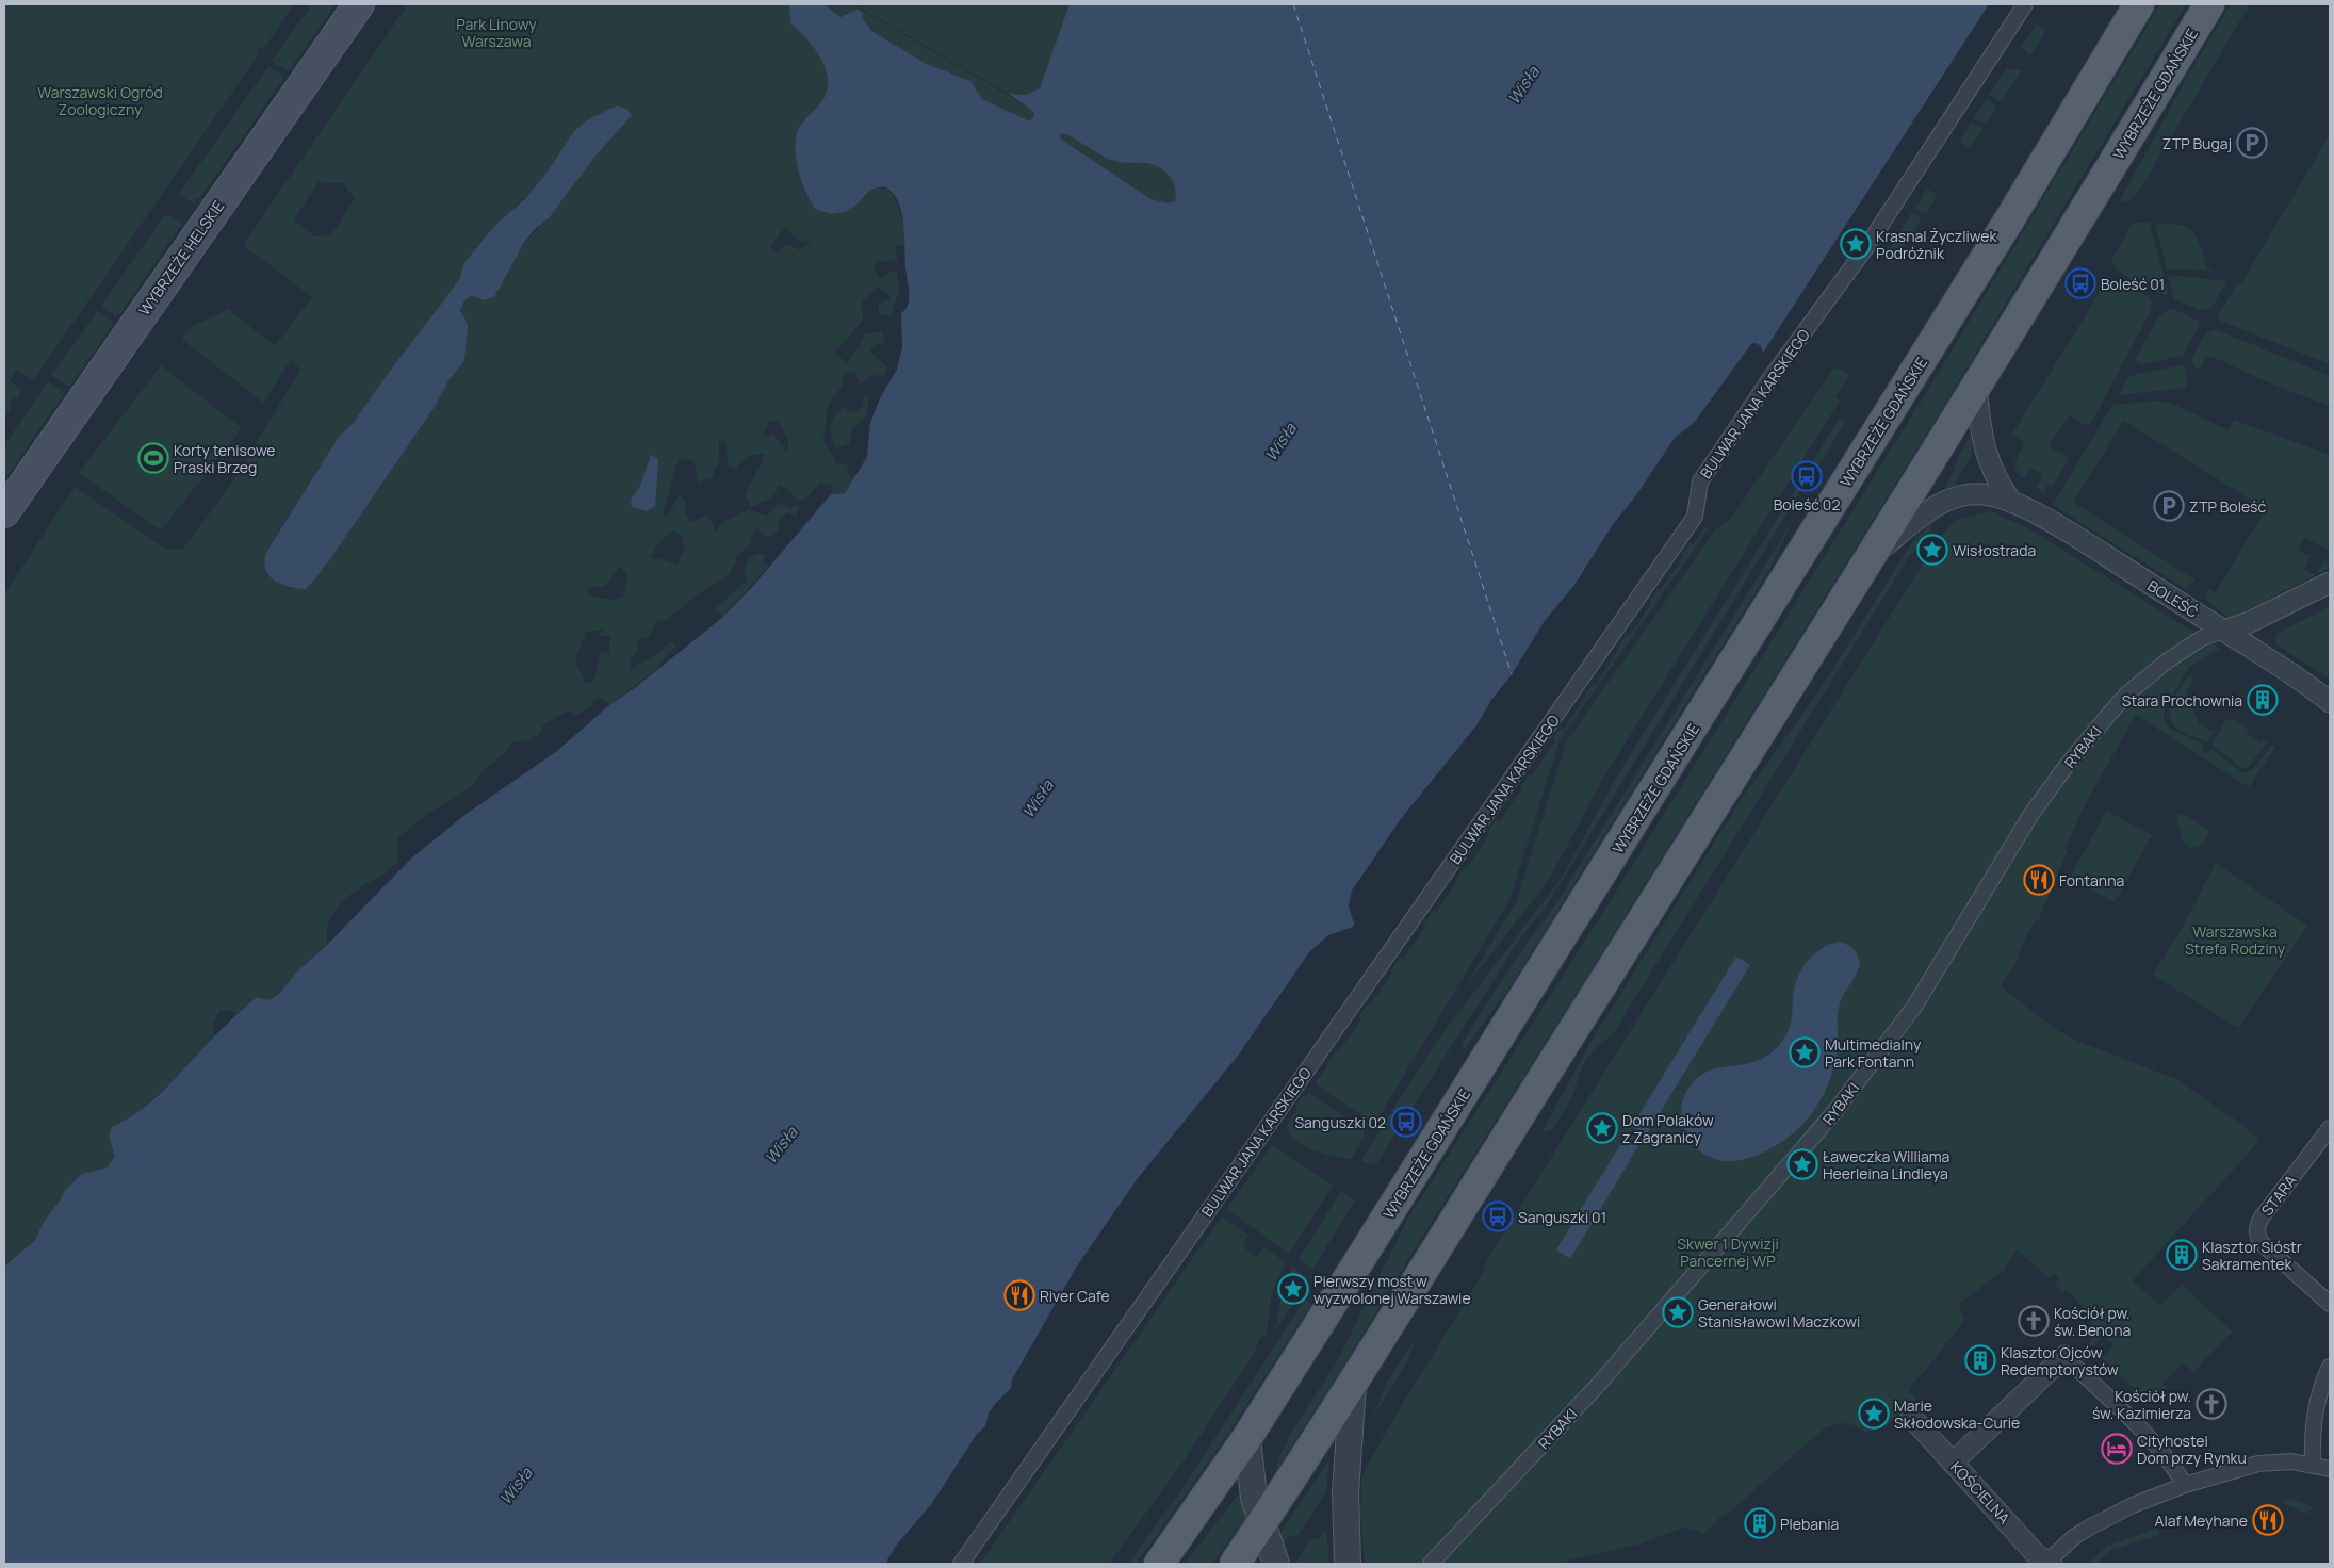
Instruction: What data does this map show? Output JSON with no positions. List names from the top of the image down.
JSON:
{
  "streets": {
    "main road": ["WYBRZEŻE GDAŃSKIE", "WYBRZEŻE HELSKIE"],
    "street": [
      "BULWAR JANA KARSKIEGO",
      "BOLEŚĆ",
      "RYBAKI",
      "STARA",
      "KOŚCIELNA"
    ]
  },
  "crossings": [
    ["WYBRZEŻE GDAŃSKIE", "BOLEŚĆ"],
    ["BOLEŚĆ", "RYBAKI"]
  ],
  "water": ["Wisła"],
  "parks": [
    "Park Linowy Warszawa",
    "Warszawski Ogród Zoologiczny",
    "Warszawska Strefa Rodziny",
    "Skwer 1 Dywizji Pancernej WP"
  ],
  "places": {
    "parking": ["ZTP Bugaj", "ZTP Boleść"],
    "place": [
      "Krasnal Życzliwek Podróżnik",
      "Wisłostrada",
      "Multimedialny Park Fontann",
      "Dom Polaków z Zagranicy",
      "Ławeczka Williama Heerleina Lindleya",
      "Pierwszy most w wyzwolonej Warszawie",
      "Generałowi Stanisławowi Maczkowi",
      "Marie Skłodowska-Curie"
    ],
    "bus stop": [
      "Boleść 01",
      "Boleść 02",
      "Sanguszki 02",
      "Sanguszki 01"
    ],
    "sports": ["Korty tenisowe Praski Brzeg"],
    "building": [
      "Stara Prochownia",
      "Klasztor Sióstr Sakramentek",
      "Klasztor Ojców Redemptorystów",
      "Plebania"
    ],
    "restaurant": ["Fontanna", "River Cafe", "Alaf Meyhane"],
    "church": ["Kościół pw. św. Benona", "Kościół pw. św. Kazimierza"],
    "hotel": ["Cityhostel Dom przy Rynku"]
  }
}
